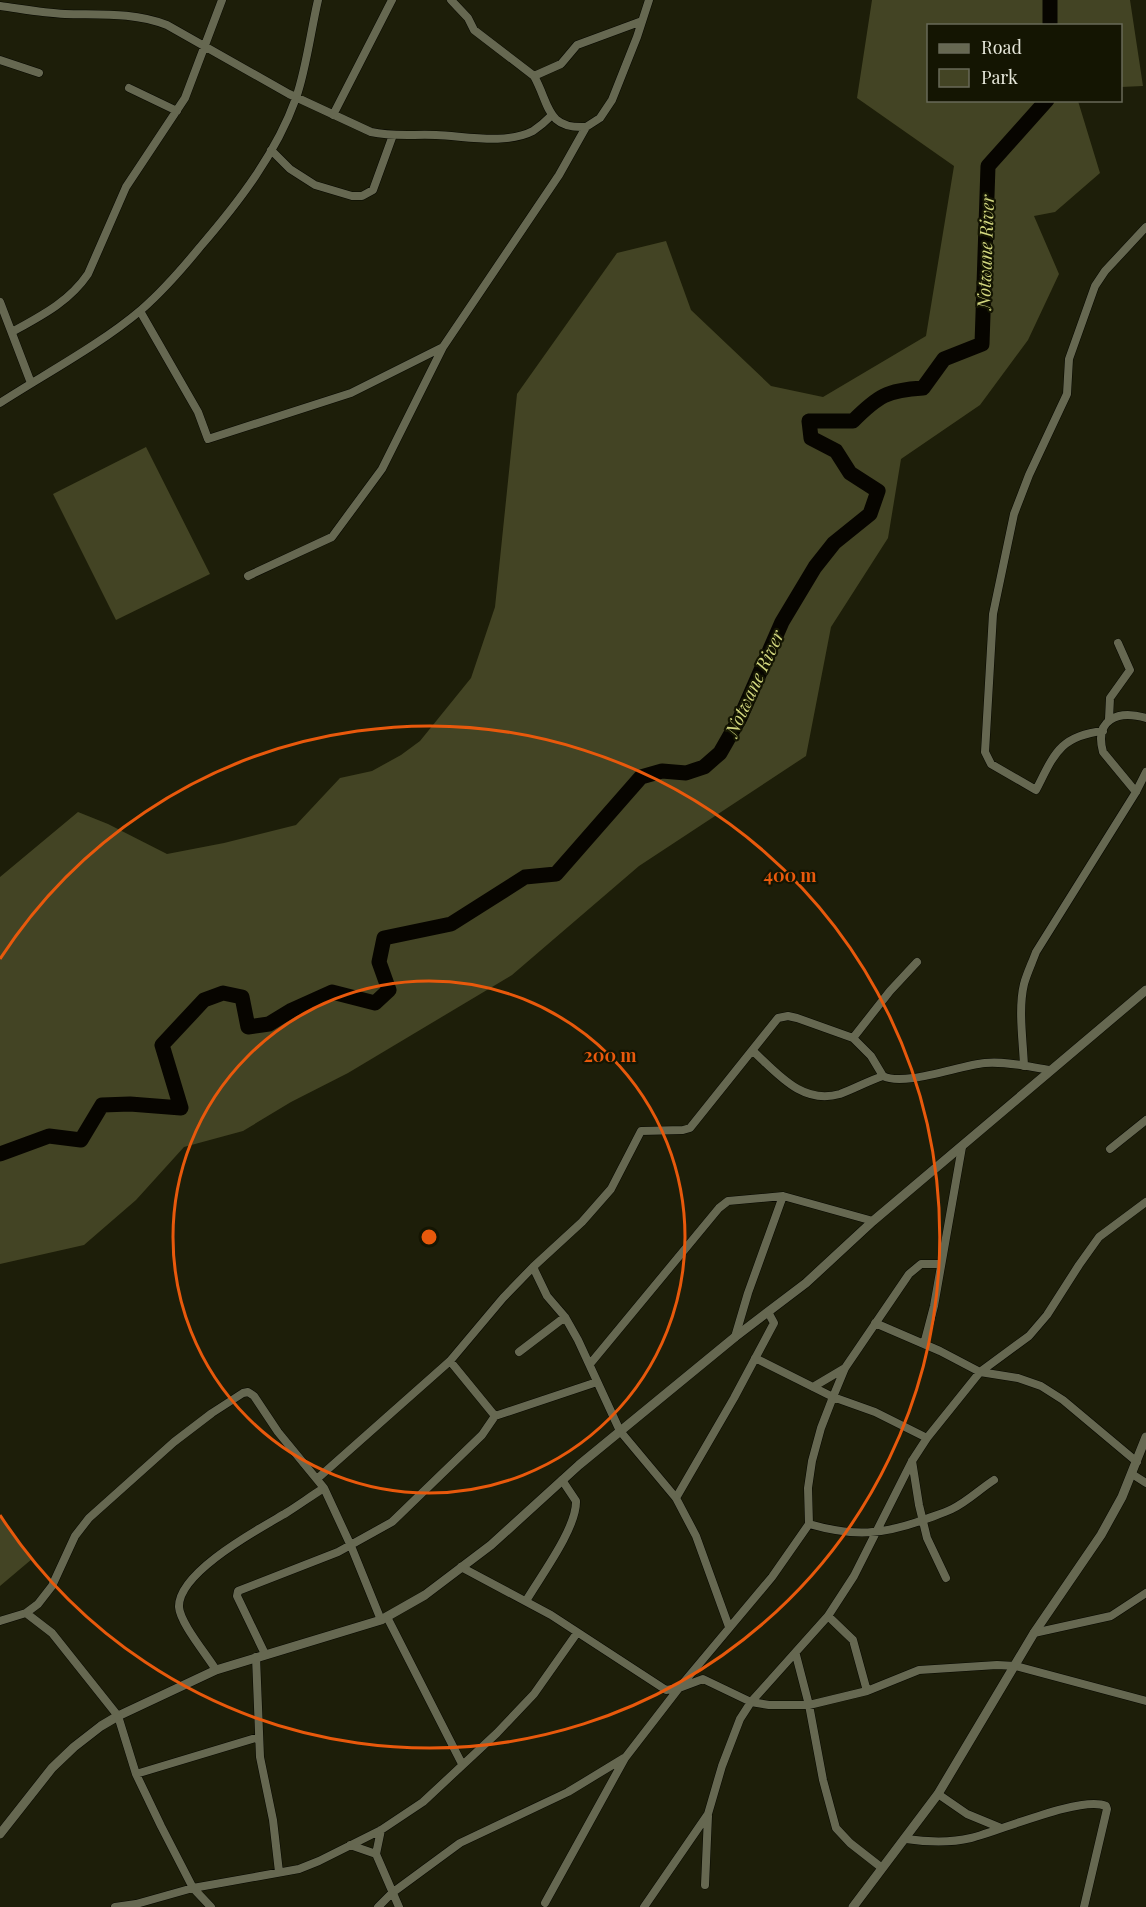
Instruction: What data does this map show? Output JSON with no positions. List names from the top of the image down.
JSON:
{
  "water": ["Notwane River"],
  "legend": ["Road", "Park"],
  "rings": ["400 m", "200 m"]
}
